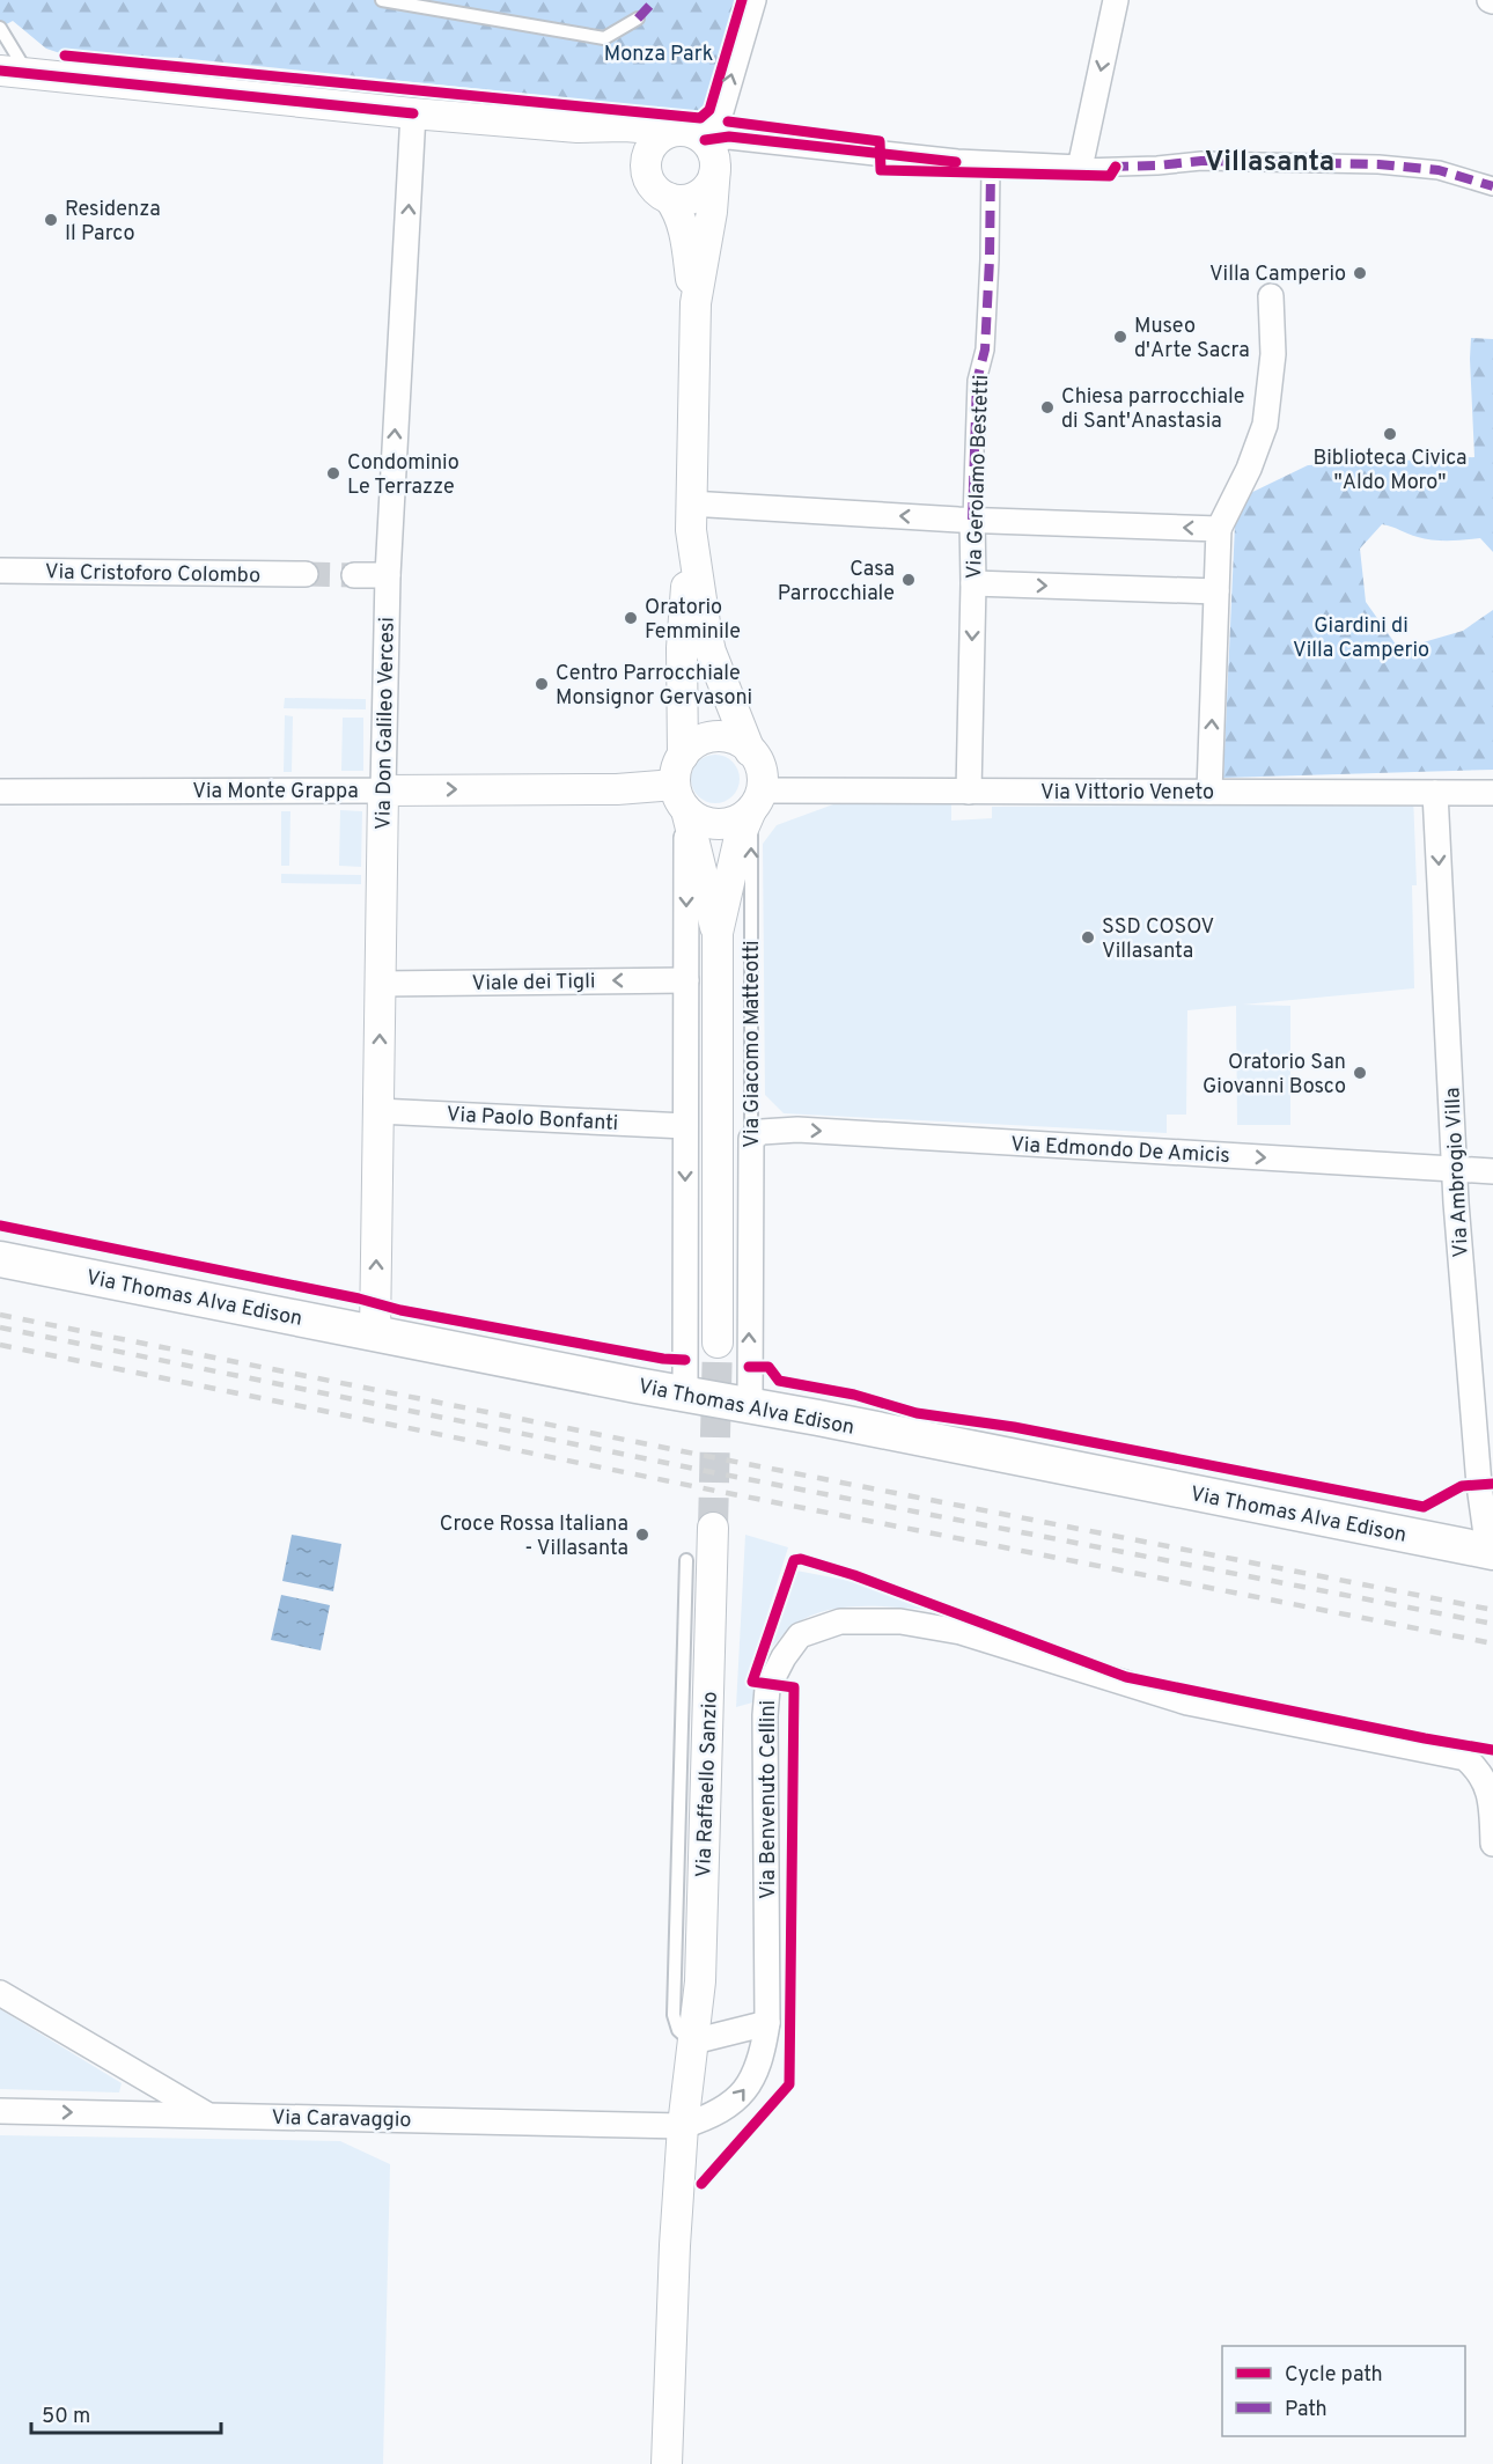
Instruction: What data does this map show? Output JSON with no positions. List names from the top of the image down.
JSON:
{
  "streets": {
    "main road": ["Via Thomas Alva Edison"],
    "street": [
      "Via Gerolamo Bestetti",
      "Via Cristoforo Colombo",
      "Via Don Galileo Vercesi",
      "Via Monte Grappa",
      "Via Vittorio Veneto",
      "Viale dei Tigli",
      "Via Giacomo Matteotti",
      "Via Paolo Bonfanti",
      "Via Edmondo De Amicis",
      "Via Ambrogio Villa",
      "Via Raffaello Sanzio",
      "Via Benvenuto Cellini",
      "Via Caravaggio"
    ]
  },
  "crossings": [
    ["Via Gerolamo Bestetti", "Via Vittorio Veneto"],
    ["Via Don Galileo Vercesi", "Via Monte Grappa"],
    ["Via Don Galileo Vercesi", "Viale dei Tigli"],
    ["Via Don Galileo Vercesi", "Via Paolo Bonfanti"],
    ["Via Don Galileo Vercesi", "Via Thomas Alva Edison"],
    ["Via Monte Grappa", "Via Vittorio Veneto"],
    ["Via Monte Grappa", "Via Giacomo Matteotti"],
    ["Via Vittorio Veneto", "Via Giacomo Matteotti"],
    ["Via Vittorio Veneto", "Via Ambrogio Villa"],
    ["Via Giacomo Matteotti", "Via Edmondo De Amicis"],
    ["Via Giacomo Matteotti", "Via Thomas Alva Edison"],
    ["Via Edmondo De Amicis", "Via Ambrogio Villa"],
    ["Via Ambrogio Villa", "Via Thomas Alva Edison"],
    ["Via Raffaello Sanzio", "Via Benvenuto Cellini"],
    ["Via Raffaello Sanzio", "Via Caravaggio"],
    ["Via Benvenuto Cellini", "Via Caravaggio"]
  ],
  "one_way": [
    "Via Don Galileo Vercesi",
    "Via Monte Grappa",
    "Viale dei Tigli",
    "Via Edmondo De Amicis",
    "Via Ambrogio Villa"
  ],
  "districts": ["Villasanta"],
  "parks": ["Monza Park", "Giardini di Villa Camperio"],
  "places": [
    "Residenza Il Parco",
    "Villa Camperio",
    "Museo d'Arte Sacra",
    "Chiesa parrocchiale di Sant'Anastasia",
    "Biblioteca Civica \"Aldo Moro\"",
    "Condominio Le Terrazze",
    "Casa Parrocchiale",
    "Oratorio Femminile",
    "Centro Parrocchiale Monsignor Gervasoni",
    "SSD COSOV Villasanta",
    "Oratorio San Giovanni Bosco",
    "Croce Rossa Italiana - Villasanta"
  ],
  "legend": ["Cycle path", "Path"],
  "scale_bar": "50 m"
}
